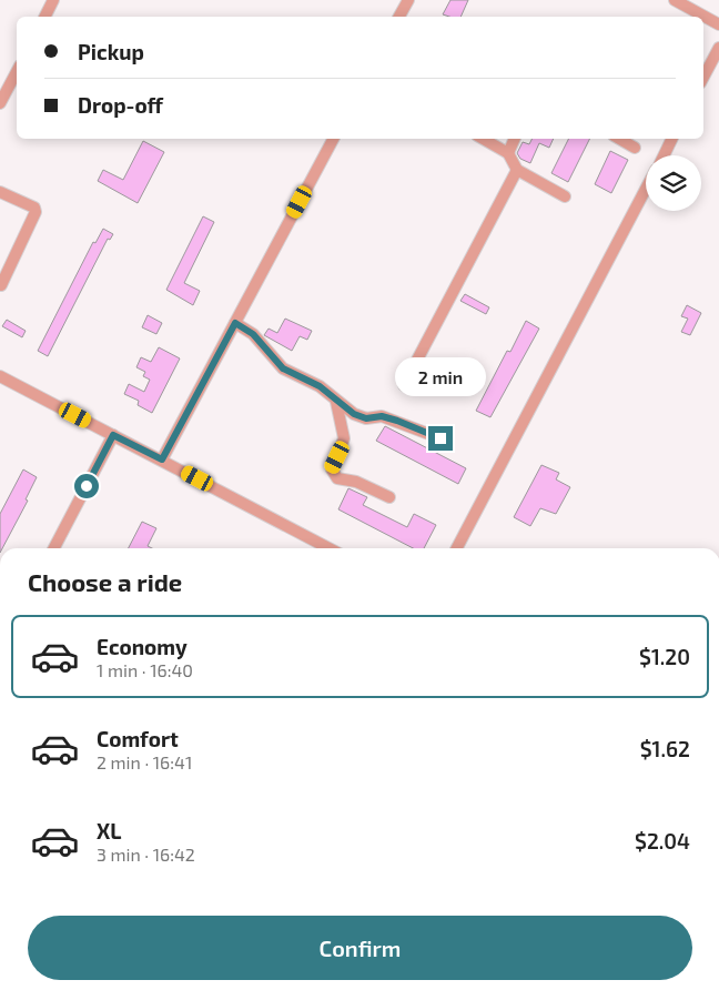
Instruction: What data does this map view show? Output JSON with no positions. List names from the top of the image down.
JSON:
{
  "page": {
    "banner": ["Pickup", "Drop-off"],
    "bubble": "2 min",
    "heading": "Choose a ride",
    "list": [
      {
        "name": "Economy",
        "note": "1 min · 16:40",
        "value": "$1.20"
      },
      {
        "name": "Comfort",
        "note": "2 min · 16:41",
        "value": "$1.62"
      },
      {
        "name": "XL",
        "note": "3 min · 16:42",
        "value": "$2.04"
      }
    ],
    "buttons": "Confirm"
  }
}
